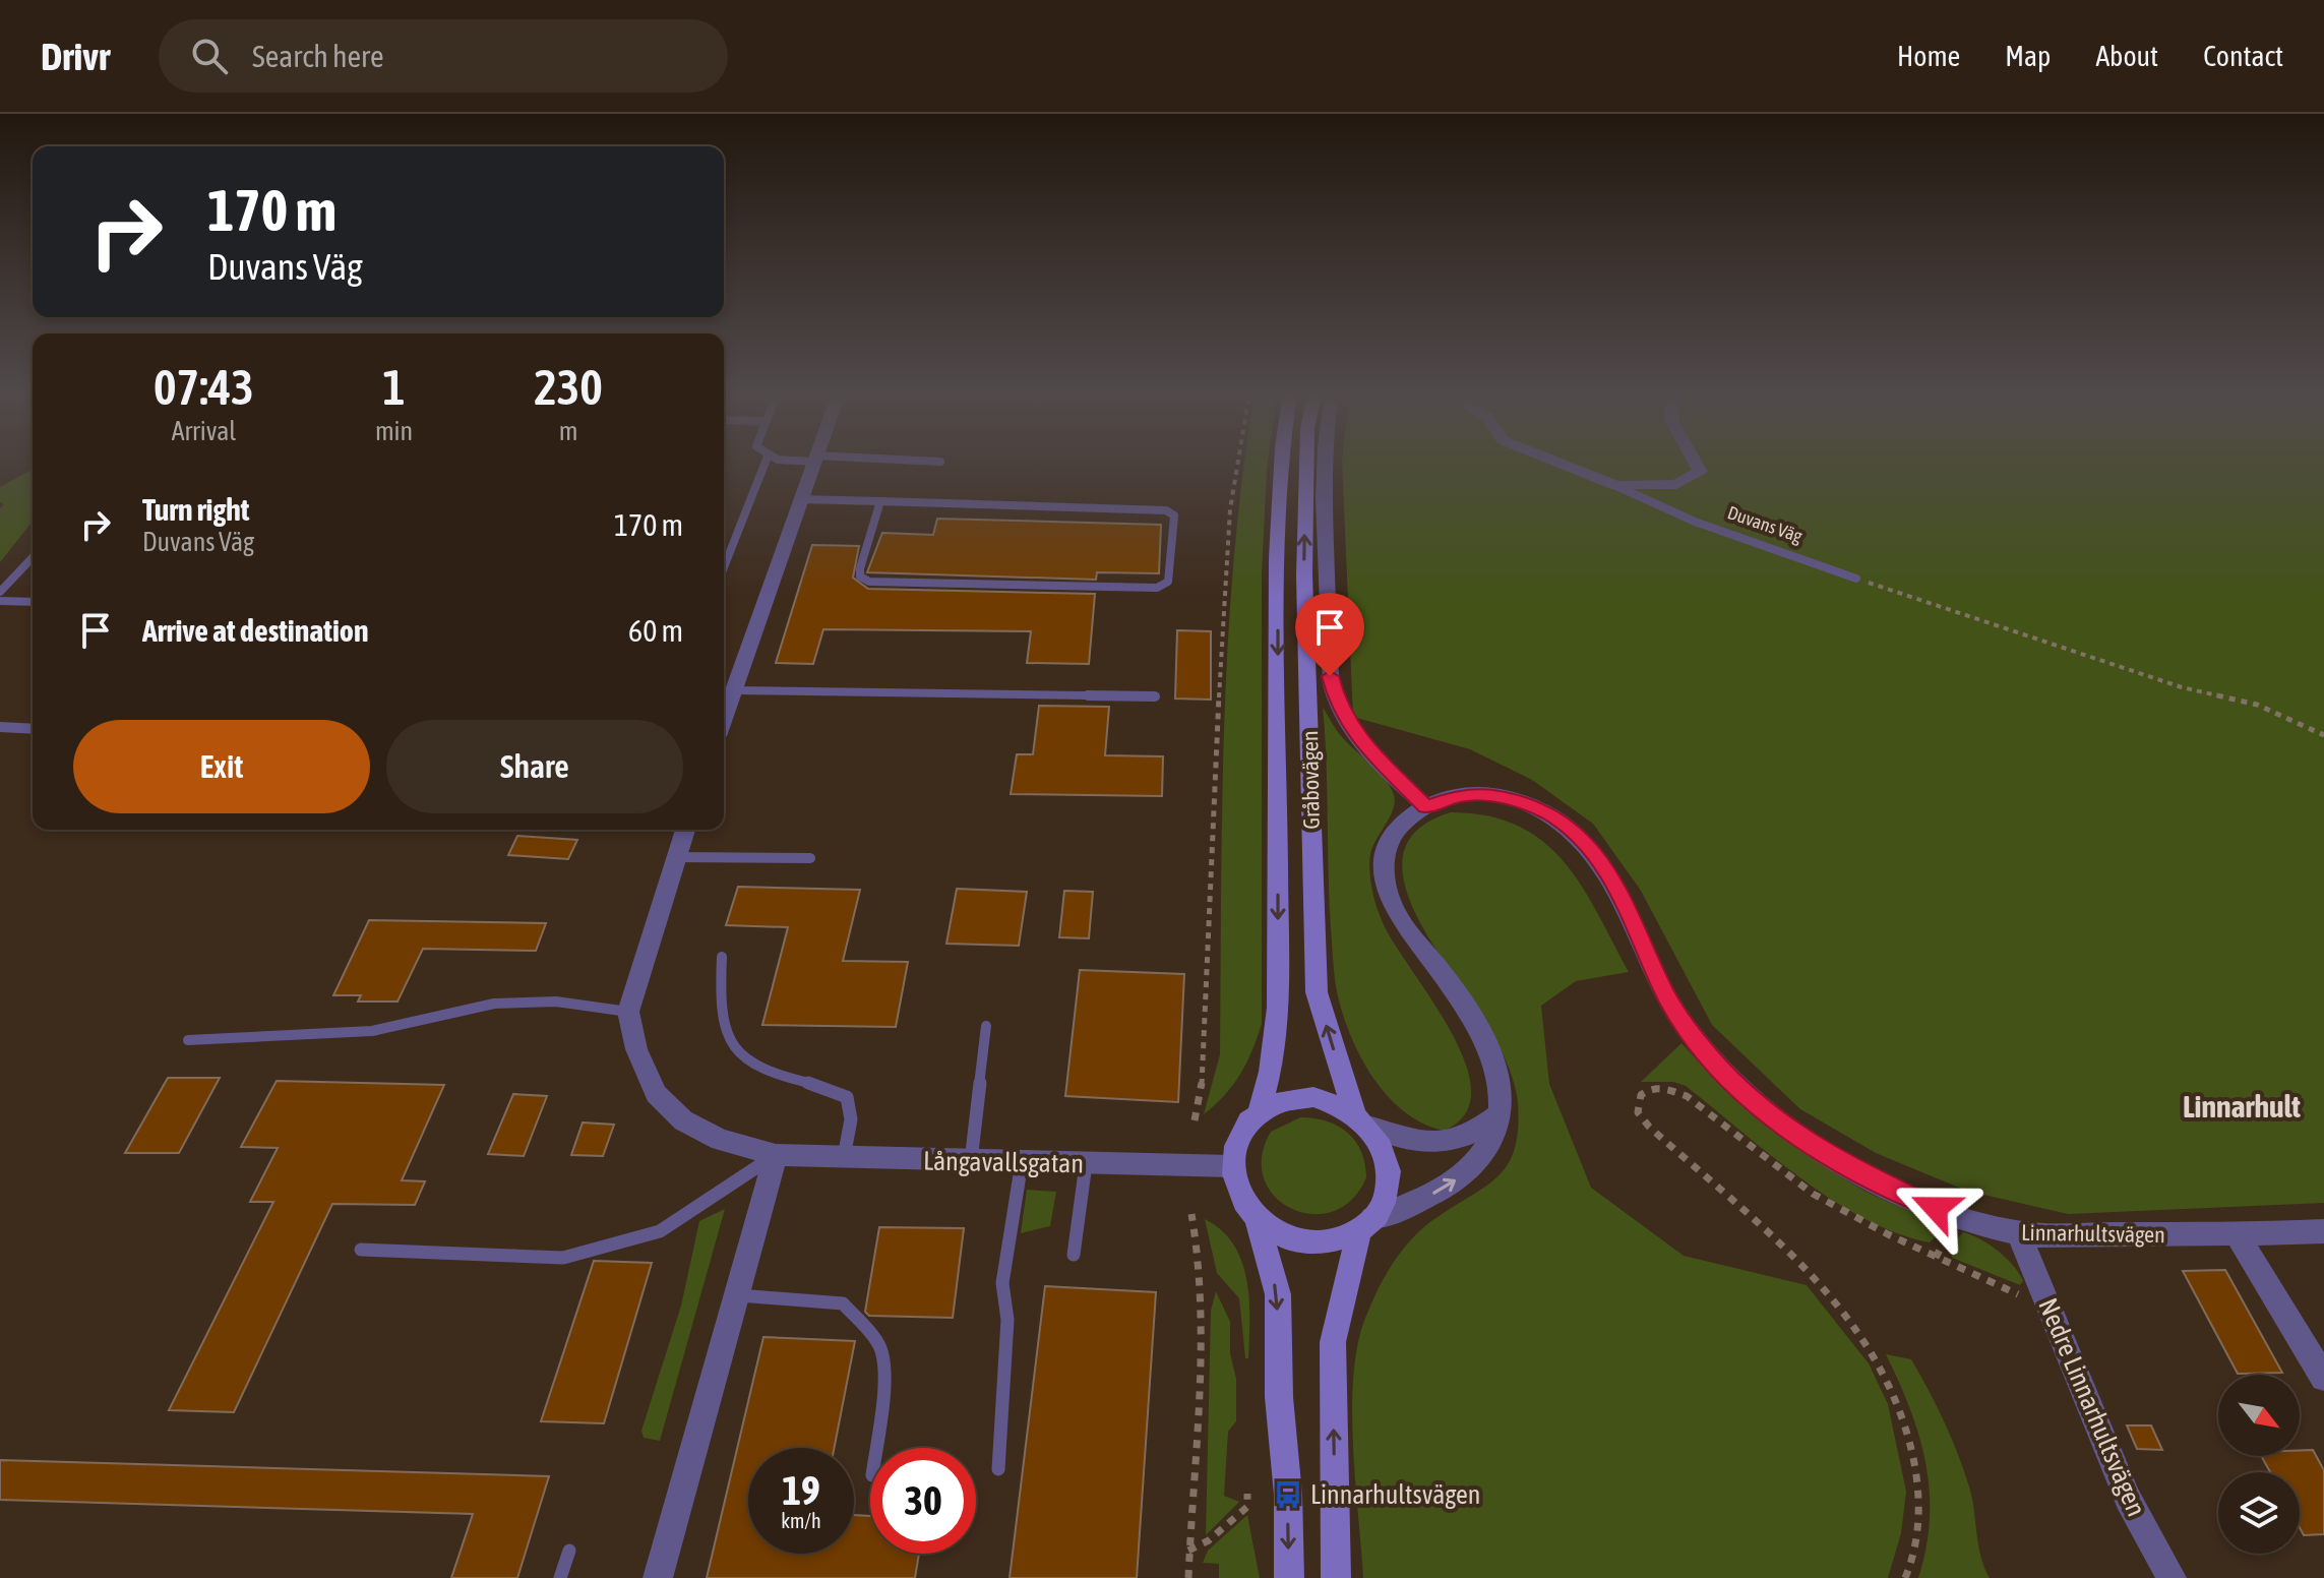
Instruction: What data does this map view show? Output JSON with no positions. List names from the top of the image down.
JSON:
{
  "streets": {
    "main road": ["Gråbovägen"],
    "street": [
      "Duvans Väg",
      "Långavallsgatan",
      "Linnarhultsvägen",
      "Nedre Linnarhultsvägen"
    ]
  },
  "crossings": [
    ["Gråbovägen", "Långavallsgatan"],
    ["Gråbovägen", "Linnarhultsvägen"],
    ["Långavallsgatan", "Linnarhultsvägen"],
    ["Linnarhultsvägen", "Nedre Linnarhultsvägen"]
  ],
  "districts": ["Linnarhult"],
  "places": {
    "bus stop": ["Linnarhultsvägen"]
  },
  "north": "bottom right",
  "page": {
    "header": "Drivr",
    "search": "Search here",
    "nav": [
      "Home",
      "Map",
      "About",
      "Contact"
    ],
    "turn": ["170 m", "Duvans Väg"],
    "eta": [
      "07:43",
      "Arrival",
      "1",
      "min",
      "230",
      "m"
    ],
    "list": [
      {
        "name": "Turn right",
        "note": "Duvans Väg",
        "value": "170 m"
      },
      {
        "name": "Arrive at destination",
        "value": "60 m"
      }
    ],
    "buttons": ["Exit", "Share"],
    "speed": "19 km/h",
    "limit": "30"
  }
}
